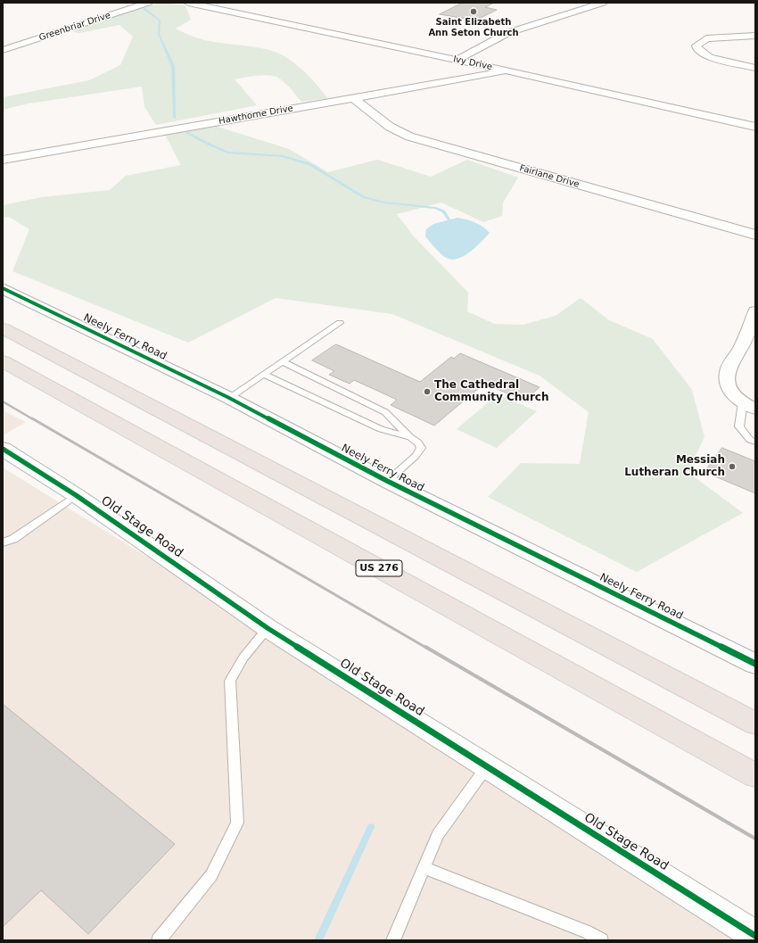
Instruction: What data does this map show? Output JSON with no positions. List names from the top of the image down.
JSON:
{
  "streets": {
    "highway": ["US 276"],
    "street": [
      "Greenbriar Drive",
      "Ivy Drive",
      "Hawthorne Drive",
      "Fairlane Drive",
      "Neely Ferry Road",
      "Old Stage Road"
    ]
  },
  "crossings": [
    ["Ivy Drive", "Hawthorne Drive"],
    ["Hawthorne Drive", "Fairlane Drive"]
  ],
  "places": ["Saint Elizabeth Ann Seton Church", "The Cathedral Community Church", "Messiah Lutheran Church"]
}
